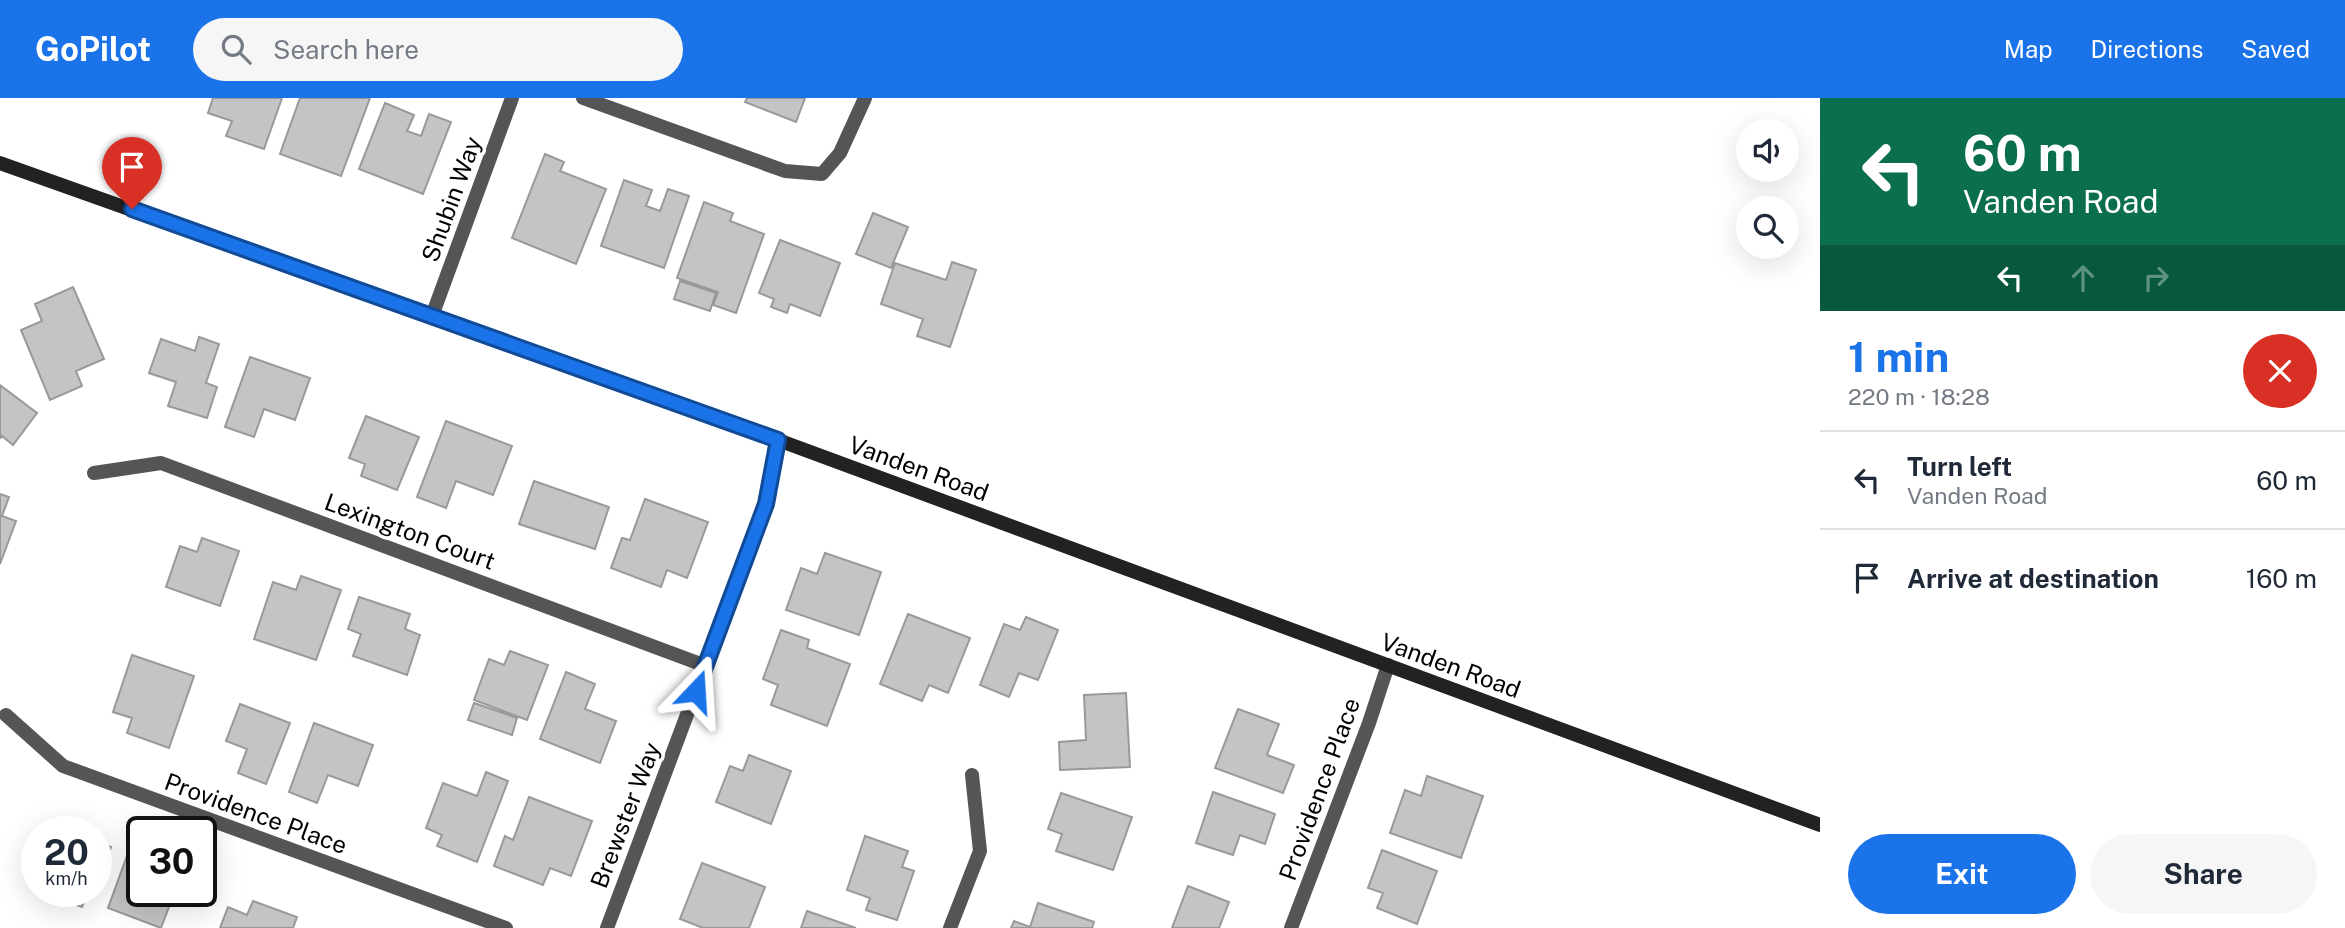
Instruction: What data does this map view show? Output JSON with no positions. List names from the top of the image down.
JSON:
{
  "streets": {
    "street": [
      "Shubin Way",
      "Vanden Road",
      "Lexington Court",
      "Providence Place",
      "Brewster Way"
    ]
  },
  "crossings": [
    ["Shubin Way", "Vanden Road"],
    ["Vanden Road", "Providence Place"],
    ["Vanden Road", "Brewster Way"],
    ["Lexington Court", "Brewster Way"]
  ],
  "page": {
    "header": "GoPilot",
    "search": "Search here",
    "nav": ["Map", "Directions", "Saved"],
    "turn": ["60 m", "Vanden Road"],
    "heading": ["1 min", "220 m · 18:28"],
    "list": [
      {
        "name": "Turn left",
        "note": "Vanden Road",
        "value": "60 m"
      },
      {
        "name": "Arrive at destination",
        "value": "160 m"
      }
    ],
    "speed": "20 km/h",
    "limit": "30",
    "buttons": ["Exit", "Share"]
  }
}
